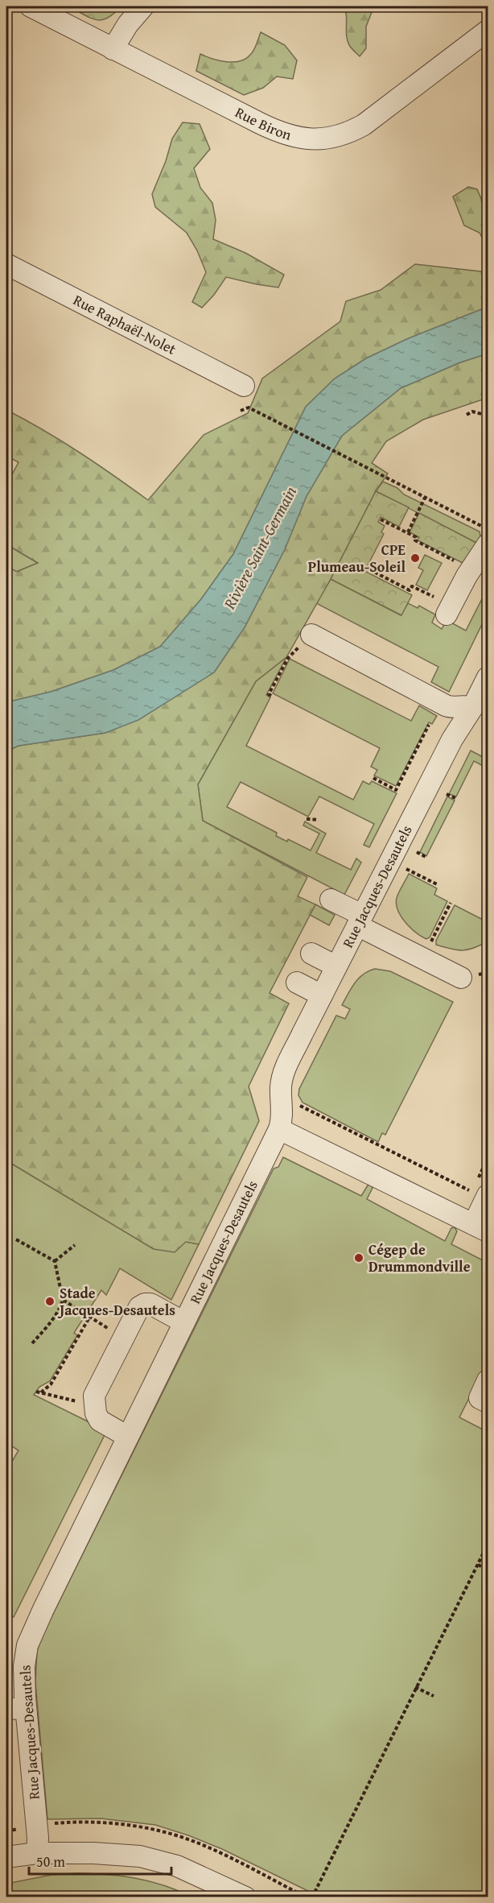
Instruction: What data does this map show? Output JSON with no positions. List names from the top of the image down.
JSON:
{
  "streets": {
    "street": ["Rue Biron", "Rue Raphaël-Nolet", "Rue Jacques-Desautels"]
  },
  "water": ["Rivière Saint-Germain"],
  "places": ["CPE Plumeau-Soleil", "Cégep de Drummondville", "Stade Jacques-Desautels"],
  "scale_bar": "50 m"
}
